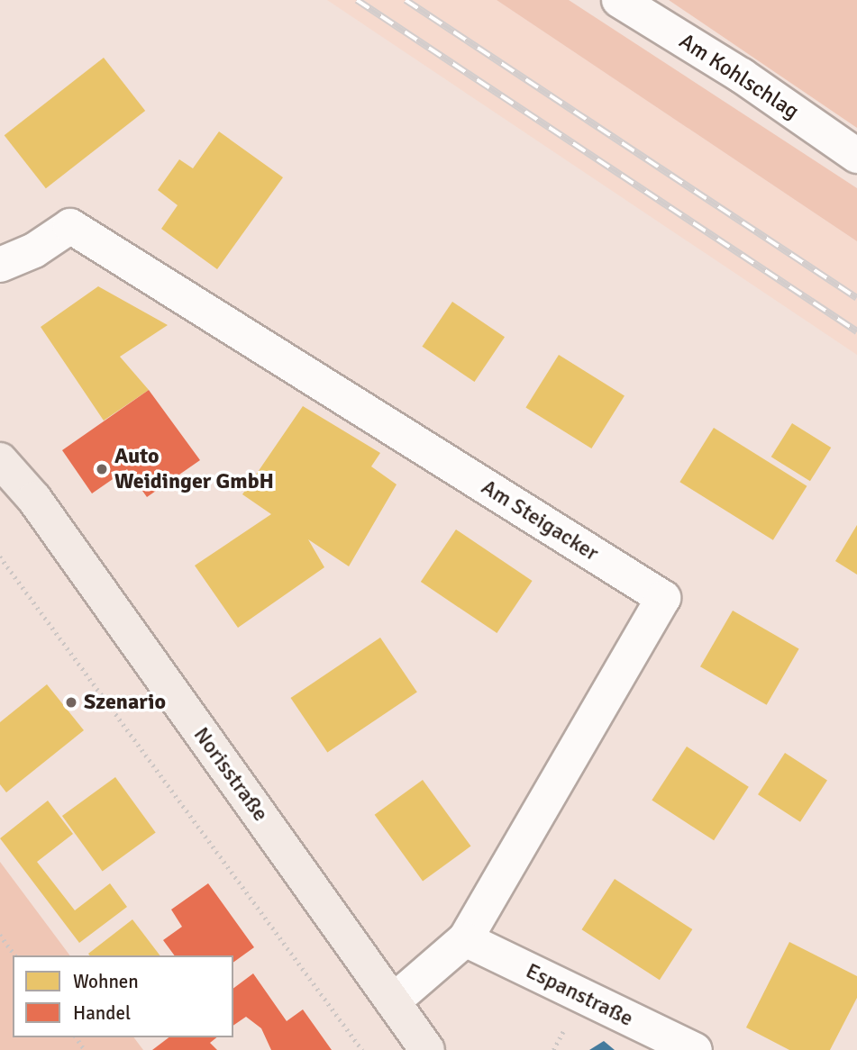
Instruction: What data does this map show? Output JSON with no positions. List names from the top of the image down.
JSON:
{
  "streets": {
    "main road": ["Norisstraße"],
    "street": ["Am Kohlschlag", "Am Steigacker", "Espanstraße"]
  },
  "crossings": [
    ["Am Steigacker", "Norisstraße"],
    ["Am Steigacker", "Espanstraße"]
  ],
  "places": ["Auto Weidinger GmbH", "Szenario"],
  "legend": ["Wohnen", "Handel"]
}
